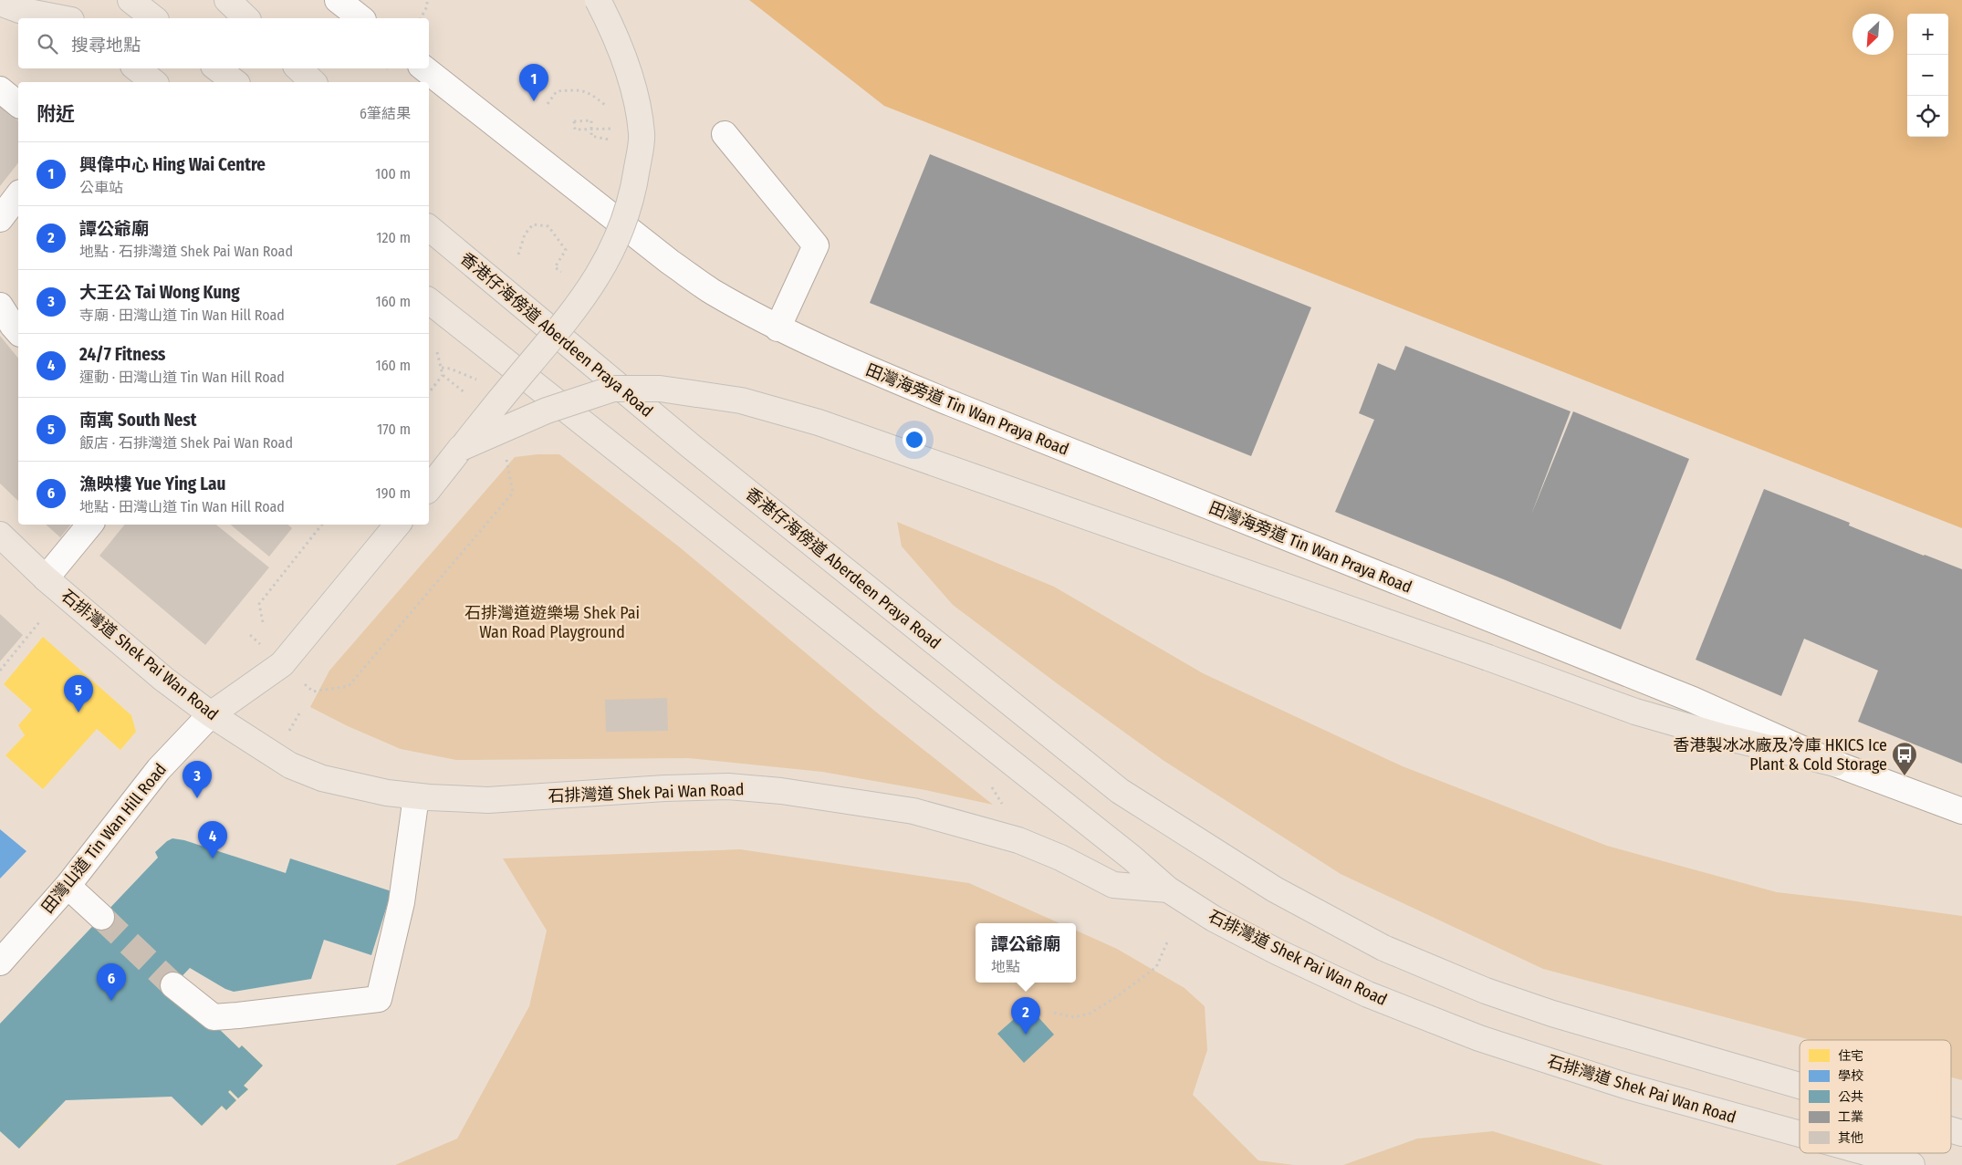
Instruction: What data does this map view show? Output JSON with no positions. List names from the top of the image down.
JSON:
{
  "streets": {
    "main road": ["香港仔海傍道 Aberdeen Praya Road", "石排灣道 Shek Pai Wan Road", "田灣山道 Tin Wan Hill Road"],
    "street": ["田灣海旁道 Tin Wan Praya Road"]
  },
  "crossings": [
    ["石排灣道 Shek Pai Wan Road", "田灣山道 Tin Wan Hill Road"]
  ],
  "parks": ["石排灣道遊樂場 Shek Pai Wan Road Playground"],
  "places": {
    "bus stop": ["香港製冰冰廠及冷庫 HKICS Ice Plant & Cold Storage"]
  },
  "legend": [
    "住宅",
    "學校",
    "公共",
    "工業",
    "其他"
  ],
  "north": "bottom left",
  "page": {
    "map_buttons": ["+", "−"],
    "search": "搜尋地點",
    "pins": [
      "1",
      "5",
      "3",
      "4",
      "6",
      "2"
    ],
    "heading": ["附近", "6筆結果"],
    "list": [
      {
        "mark": "1",
        "name": "興偉中心 Hing Wai Centre",
        "note": "公車站",
        "value": "100 m"
      },
      {
        "mark": "2",
        "name": "譚公爺廟",
        "note": "地點 · 石排灣道 Shek Pai Wan Road",
        "value": "120 m"
      },
      {
        "mark": "3",
        "name": "大王公 Tai Wong Kung",
        "note": "寺廟 · 田灣山道 Tin Wan Hill Road",
        "value": "160 m"
      },
      {
        "mark": "4",
        "name": "24/7 Fitness",
        "note": "運動 · 田灣山道 Tin Wan Hill Road",
        "value": "160 m"
      },
      {
        "mark": "5",
        "name": "南寓 South Nest",
        "note": "飯店 · 石排灣道 Shek Pai Wan Road",
        "value": "170 m"
      },
      {
        "mark": "6",
        "name": "漁映樓 Yue Ying Lau",
        "note": "地點 · 田灣山道 Tin Wan Hill Road",
        "value": "190 m"
      }
    ],
    "popup": ["譚公爺廟", "地點"]
  }
}
